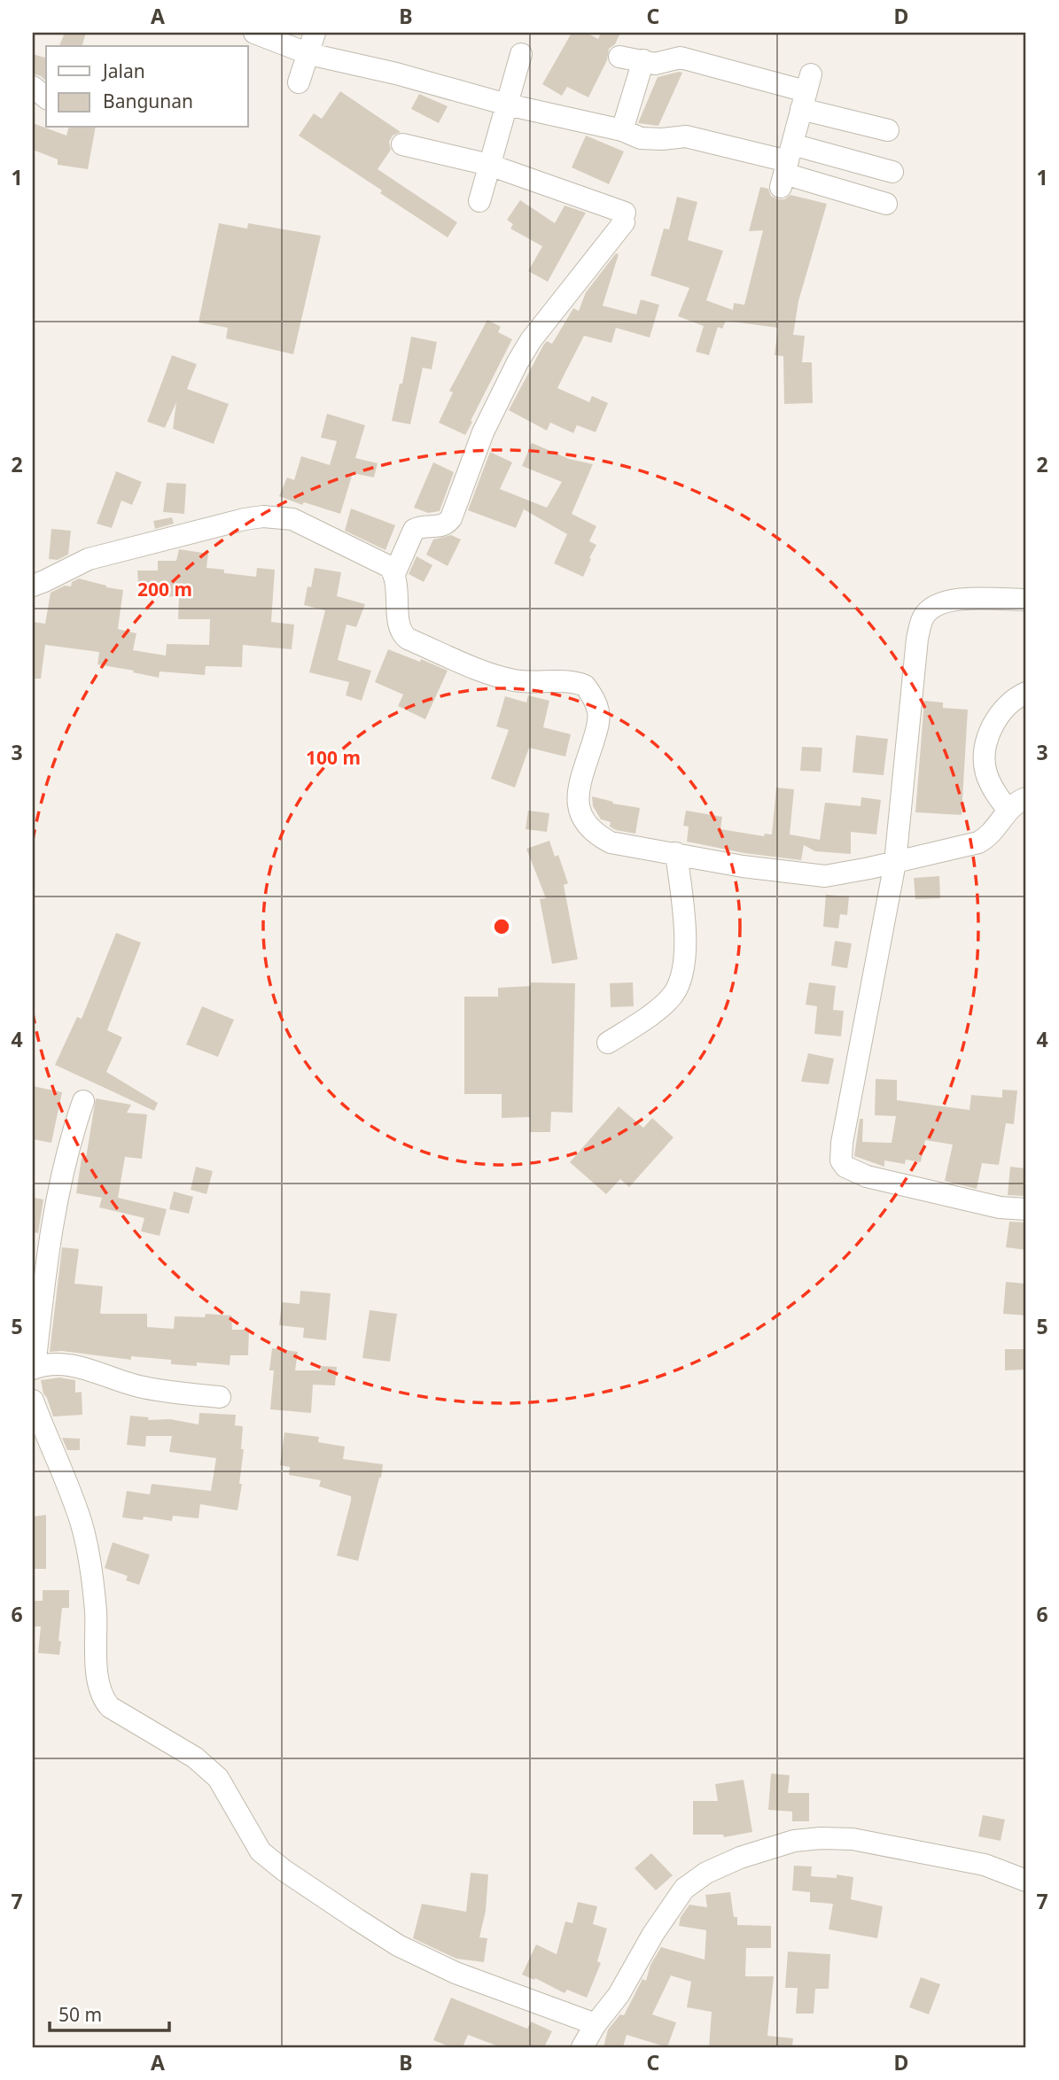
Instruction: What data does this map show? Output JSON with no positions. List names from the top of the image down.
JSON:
{
  "legend": ["Jalan", "Bangunan"],
  "scale_bar": "50 m",
  "grid": {
    "columns": [
      "A",
      "B",
      "C",
      "D"
    ],
    "rows": [
      "1",
      "2",
      "3",
      "4",
      "5",
      "6",
      "7"
    ]
  },
  "rings": ["200 m", "100 m"]
}
